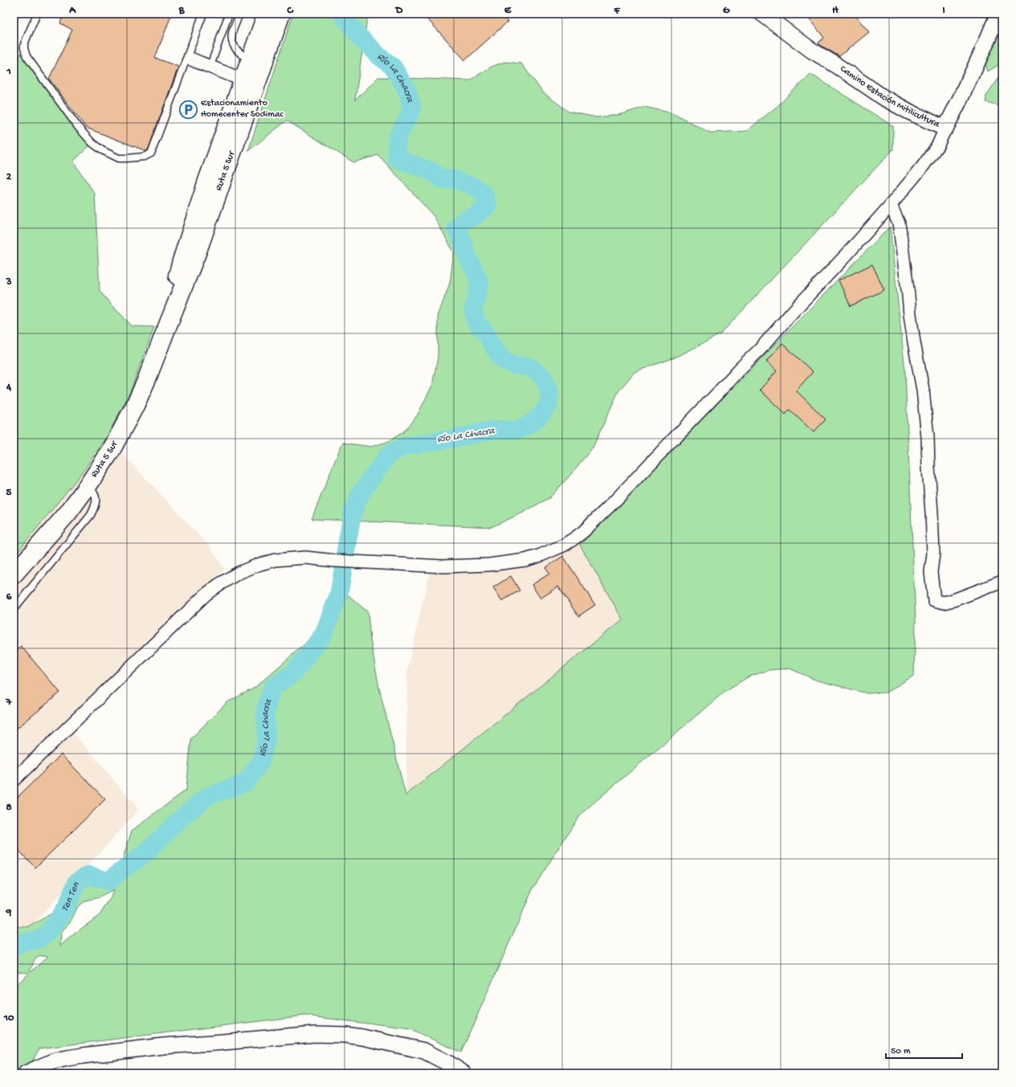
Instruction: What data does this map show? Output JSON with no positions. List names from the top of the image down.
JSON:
{
  "streets": {
    "highway": ["Ruta 5 Sur"],
    "street": ["Camino Estación Mitilicultura"]
  },
  "water": ["Río La Chacra", "Ten Ten"],
  "places": {
    "parking": ["Estacionamiento Homecenter Sodimac"]
  },
  "scale_bar": "50 m",
  "grid": {
    "columns": [
      "A",
      "B",
      "C",
      "D",
      "E",
      "F",
      "G",
      "H",
      "I"
    ],
    "rows": [
      "1",
      "2",
      "3",
      "4",
      "5",
      "6",
      "7",
      "8",
      "9",
      "10"
    ]
  }
}
